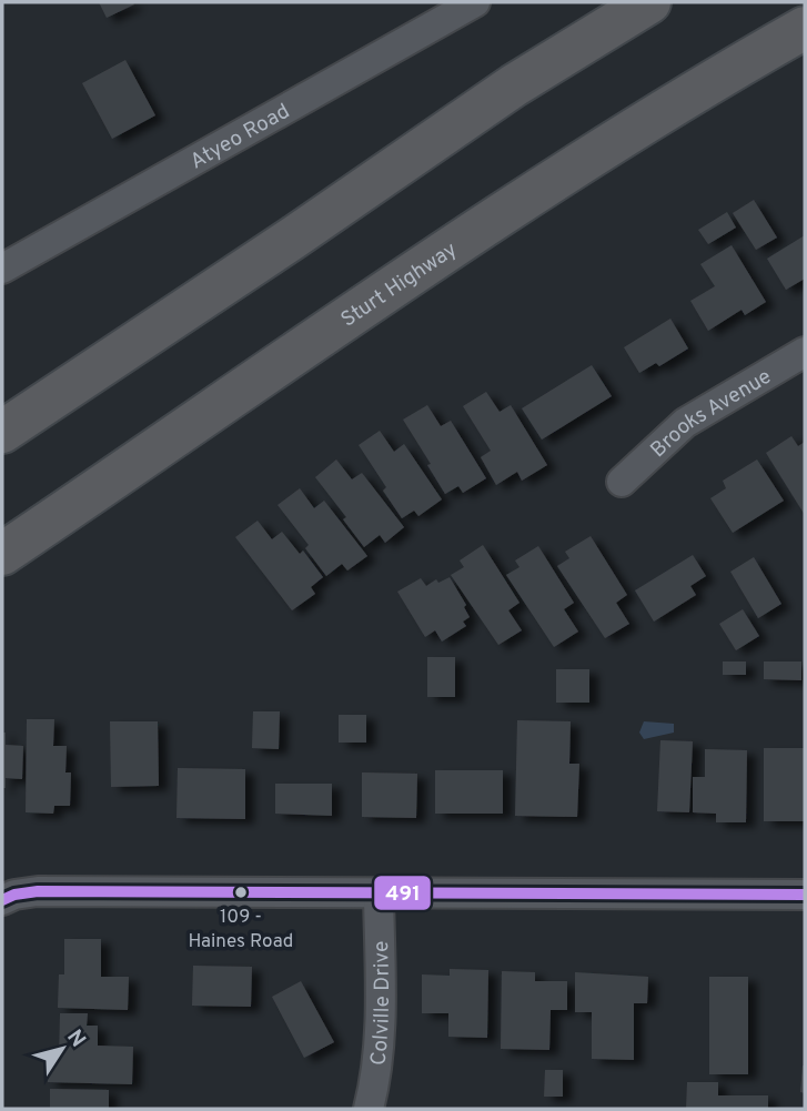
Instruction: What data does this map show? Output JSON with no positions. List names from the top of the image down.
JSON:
{
  "streets": {
    "highway": ["Sturt Highway"],
    "street": ["Atyeo Road", "Brooks Avenue", "Colville Drive"]
  },
  "places": ["109 - Haines Road"],
  "lines": ["transit line 491"],
  "north": "top right"
}
